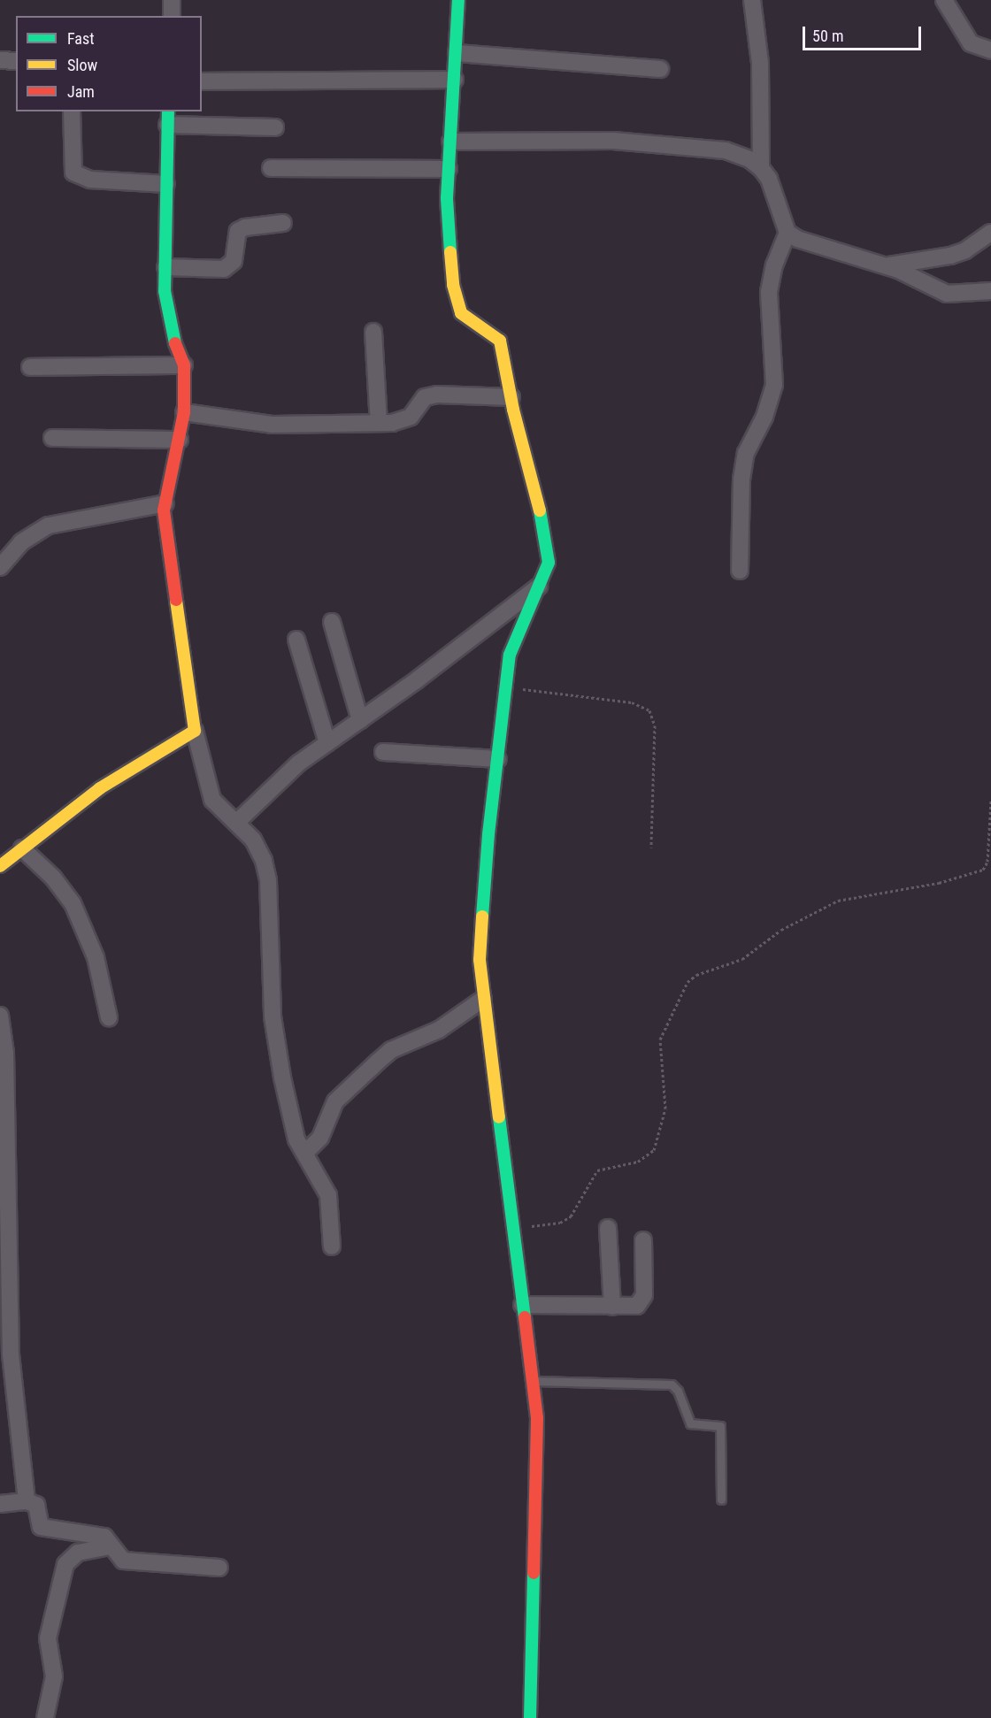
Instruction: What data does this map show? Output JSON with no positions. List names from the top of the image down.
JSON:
{
  "legend": ["Fast", "Slow", "Jam"],
  "scale_bar": "50 m"
}
